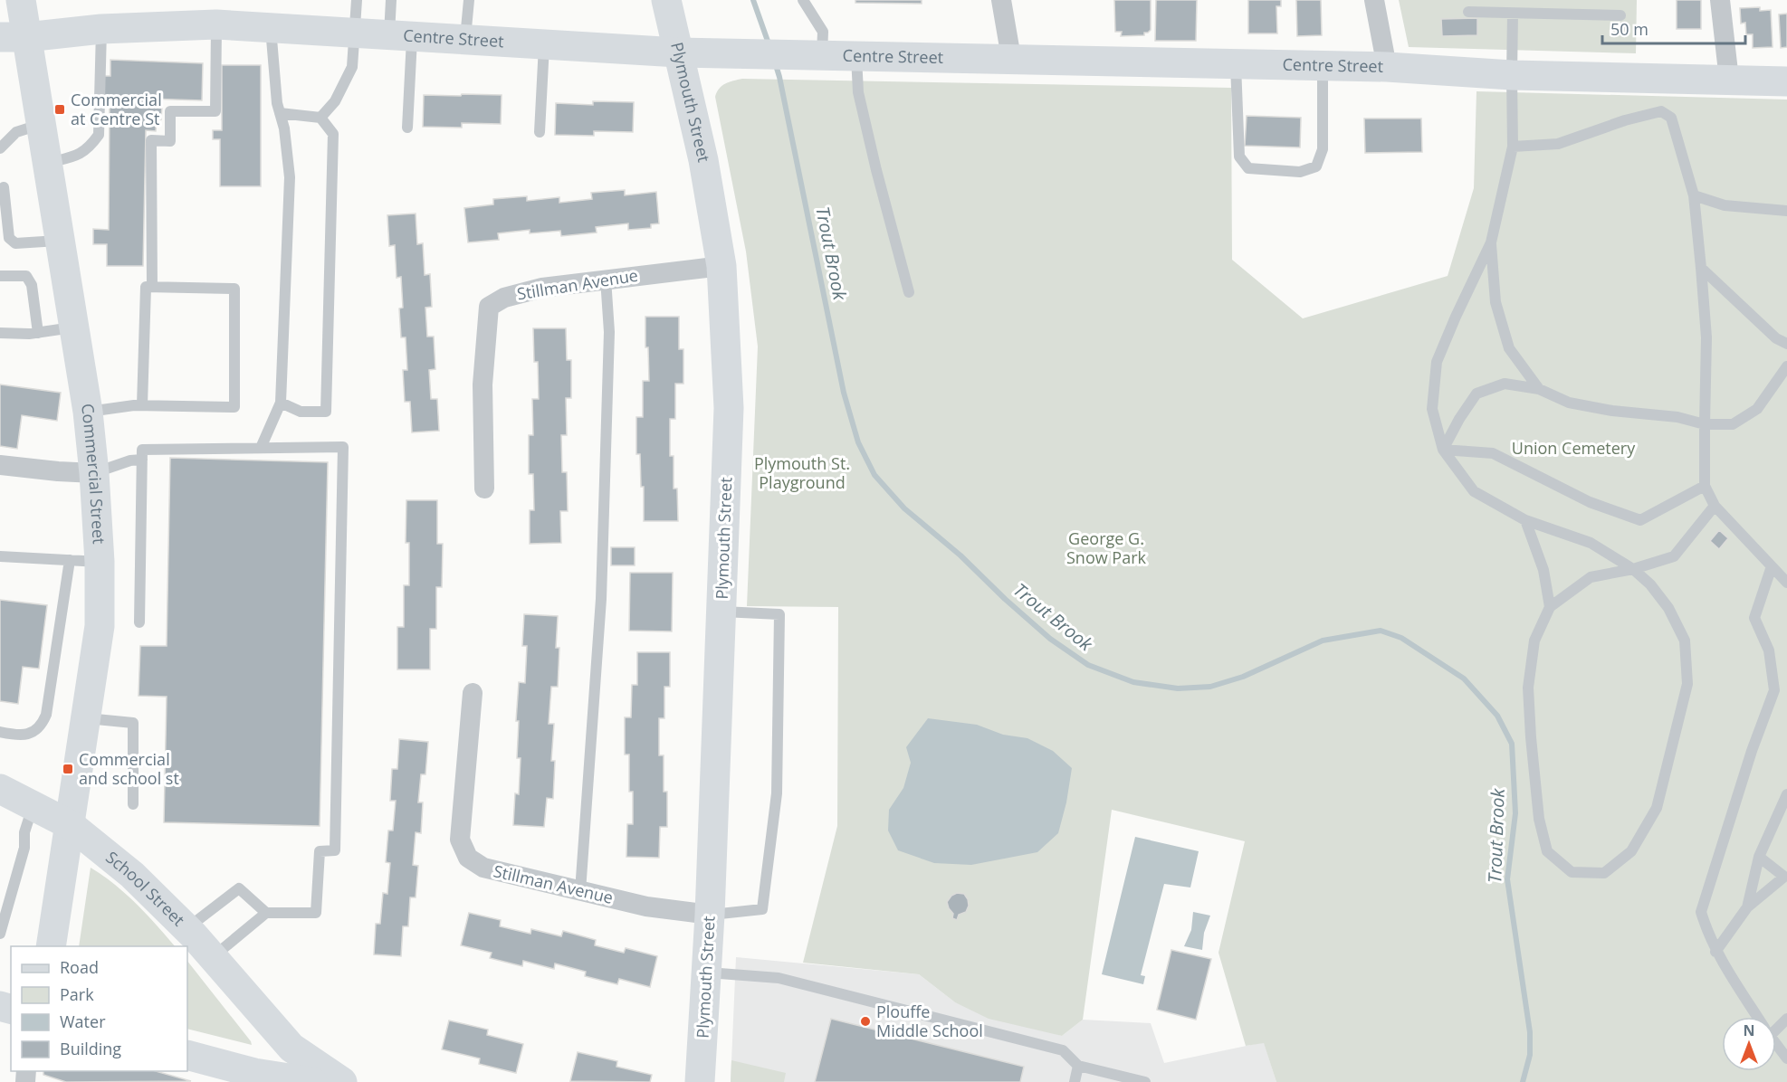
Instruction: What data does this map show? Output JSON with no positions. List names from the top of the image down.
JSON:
{
  "streets": {
    "main road": [
      "Centre Street",
      "Plymouth Street",
      "Commercial Street",
      "School Street"
    ],
    "street": ["Stillman Avenue"]
  },
  "crossings": [
    ["Centre Street", "Plymouth Street"],
    ["Centre Street", "Commercial Street"],
    ["Plymouth Street", "Stillman Avenue"],
    ["Commercial Street", "School Street"]
  ],
  "water": ["Trout Brook"],
  "parks": ["Union Cemetery", "Plymouth St. Playground", "George G. Snow Park"],
  "places": {
    "transit": ["Commercial at Centre St", "Commercial and school st"],
    "other": ["Plouffe Middle School"]
  },
  "legend": [
    "Road",
    "Park",
    "Water",
    "Building"
  ],
  "scale_bar": "50 m",
  "north": "top"
}
